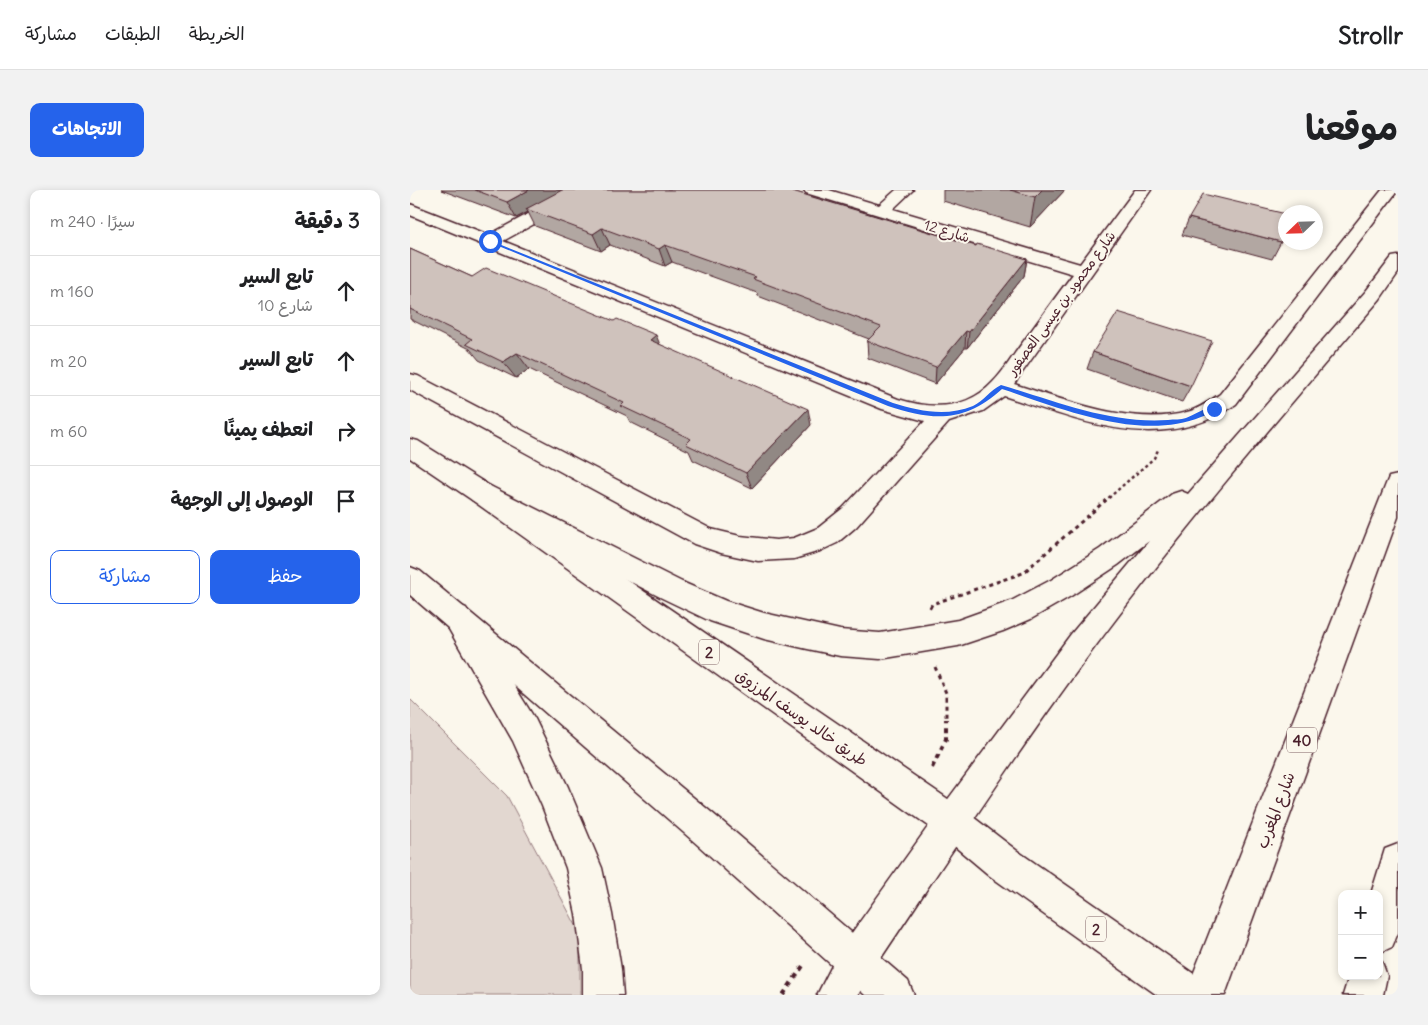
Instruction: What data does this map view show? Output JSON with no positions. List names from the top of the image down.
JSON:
{
  "streets": {
    "main road": [
      "شارع 12",
      "شارع محمود بن عيسى العصفور",
      "2",
      "طريق خالد يوسف المرزوق",
      "40",
      "شارع المغرب"
    ]
  },
  "crossings": [
    ["شارع 12", "شارع محمود بن عيسى العصفور"]
  ],
  "north": "bottom left",
  "page": {
    "header": "Strollr",
    "nav": ["الخريطة", "الطبقات", "مشاركة"],
    "title": "موقعنا",
    "buttons": [
      "الاتجاهات",
      ["حفظ", "مشاركة"]
    ],
    "heading": ["3 دقيقة", "سيرًا · 240 m"],
    "list": [
      ["تابع السير", "شارع 10", "160 m"],
      ["تابع السير", "20 m"],
      ["انعطف يمينًا", "60 m"],
      "الوصول إلى الوجهة"
    ],
    "map_buttons": ["+", "−"]
  }
}
